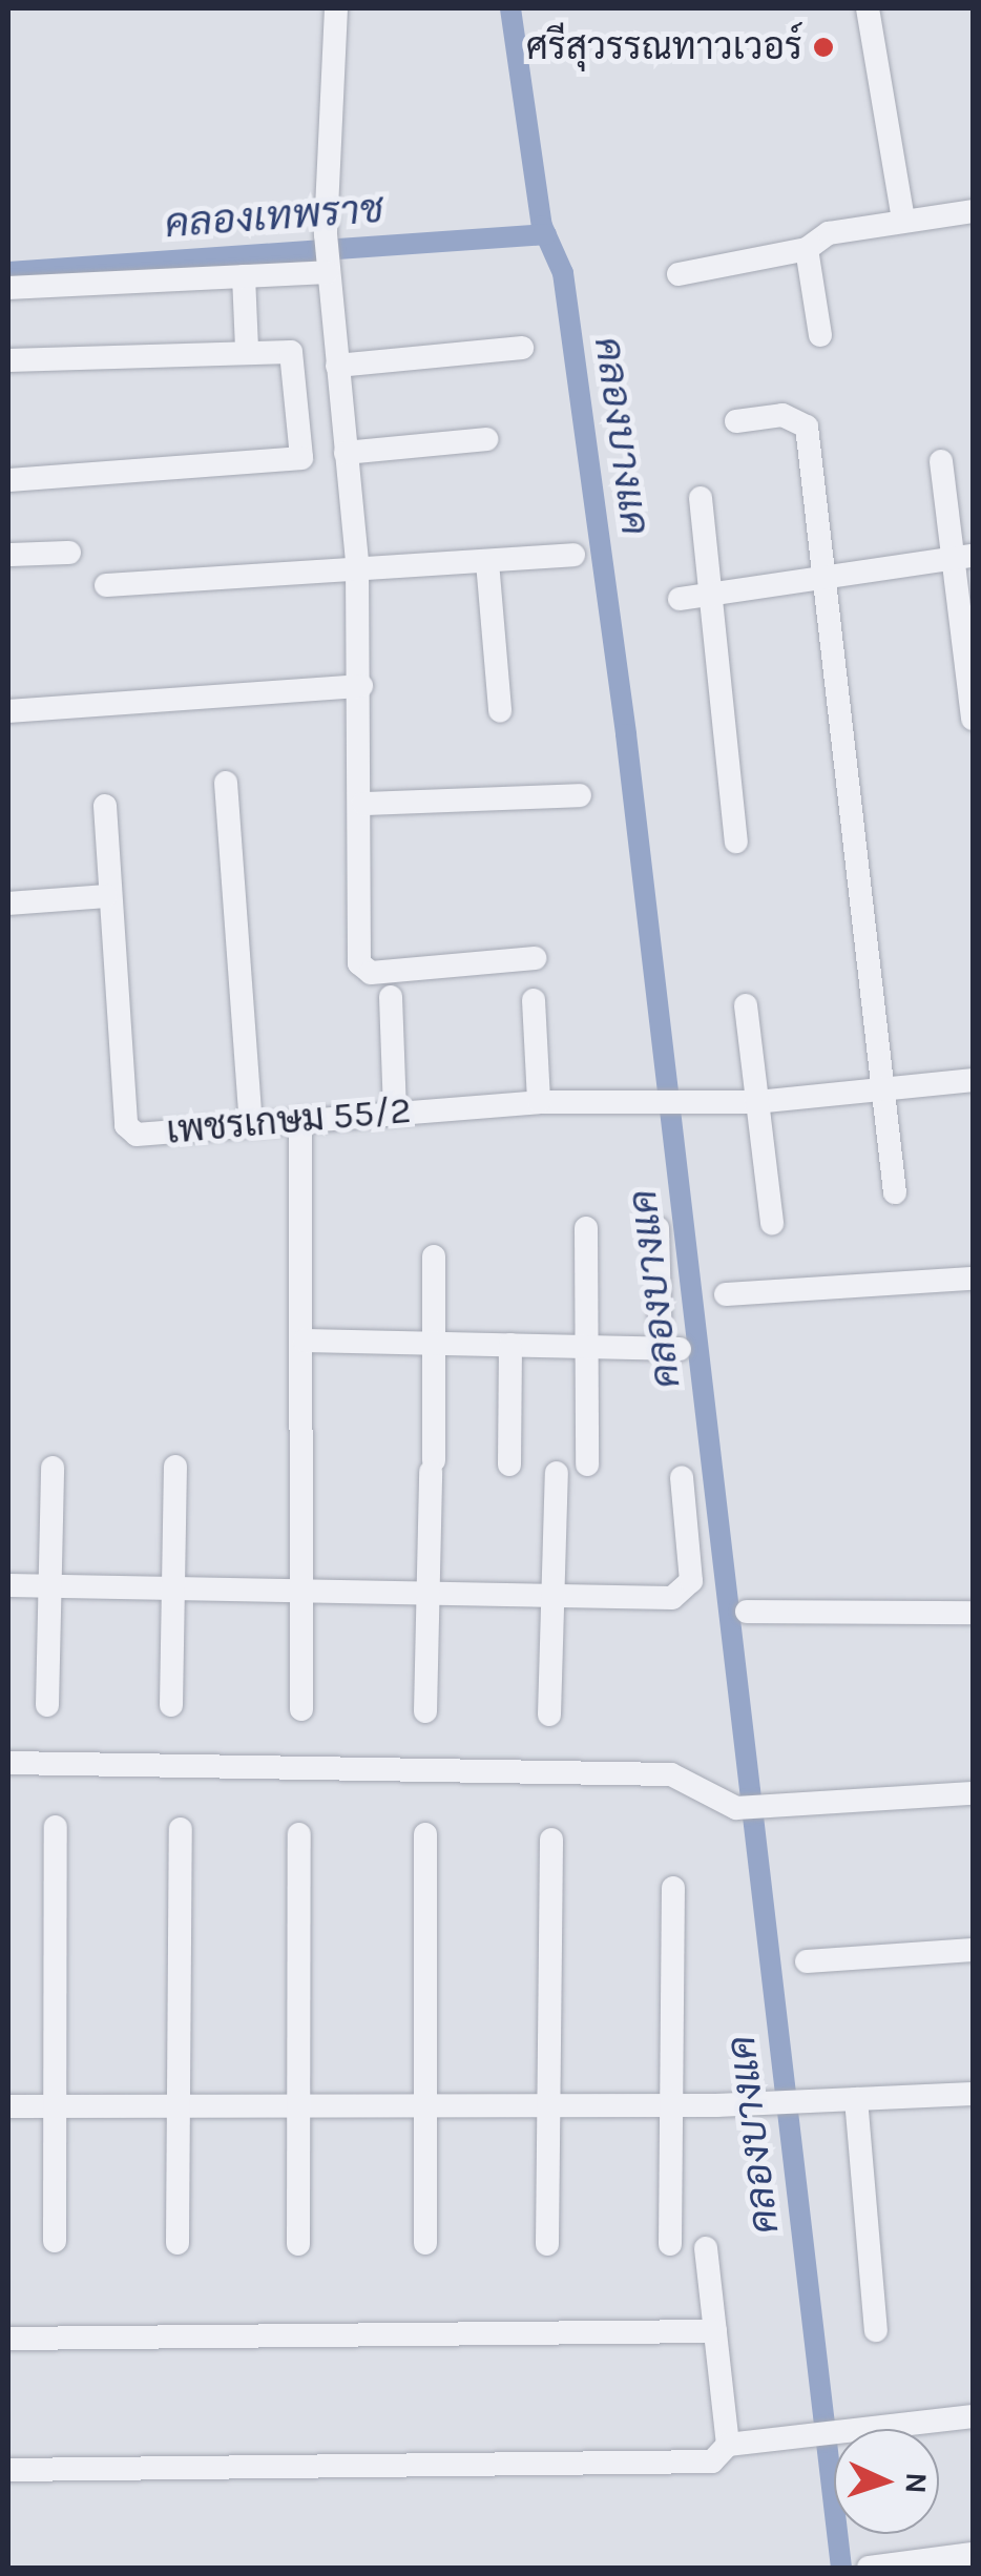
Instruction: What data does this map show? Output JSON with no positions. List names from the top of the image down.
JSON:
{
  "streets": {
    "street": ["เพชรเกษม 55/2"]
  },
  "water": ["คลองเทพราช", "คลองบางแค"],
  "places": ["ศรีสุวรรณทาวเวอร์"],
  "north": "right"
}
